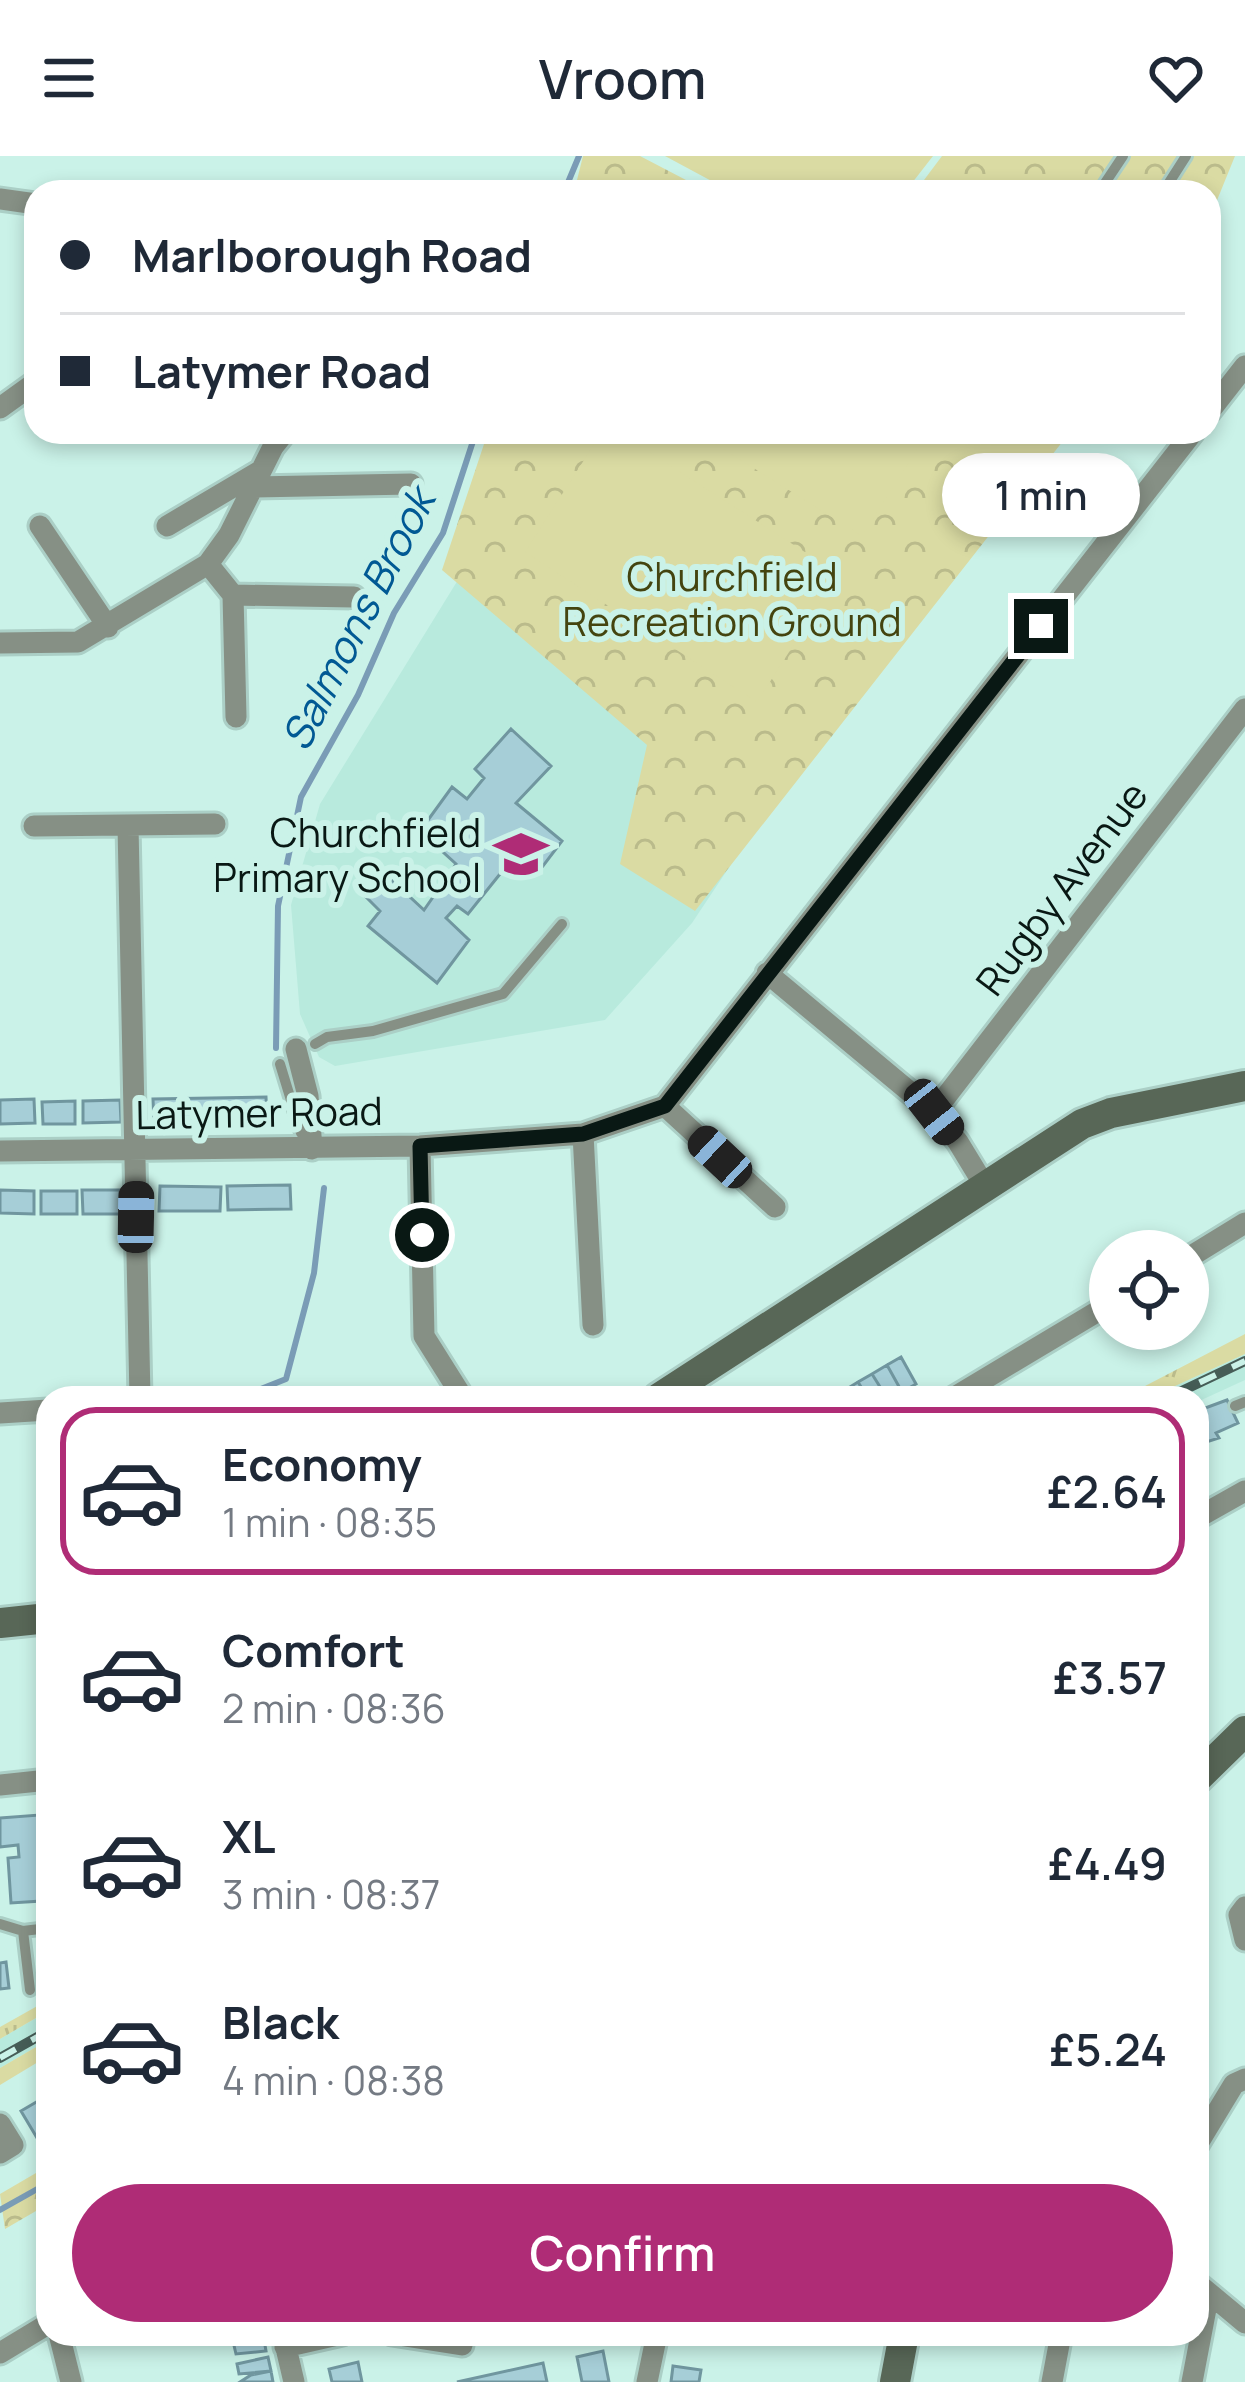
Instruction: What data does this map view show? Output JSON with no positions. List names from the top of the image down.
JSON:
{
  "streets": {
    "street": ["Rugby Avenue", "Latymer Road"]
  },
  "water": ["Salmons Brook"],
  "parks": ["Churchfield Recreation Ground"],
  "places": {
    "school or university": ["Churchfield Primary School"]
  },
  "page": {
    "header": "Vroom",
    "banner": ["Marlborough Road", "Latymer Road"],
    "bubble": "1 min",
    "list": [
      {
        "name": "Economy",
        "note": "1 min · 08:35",
        "value": "£2.64"
      },
      {
        "name": "Comfort",
        "note": "2 min · 08:36",
        "value": "£3.57"
      },
      {
        "name": "XL",
        "note": "3 min · 08:37",
        "value": "£4.49"
      },
      {
        "name": "Black",
        "note": "4 min · 08:38",
        "value": "£5.24"
      }
    ],
    "buttons": "Confirm"
  }
}
